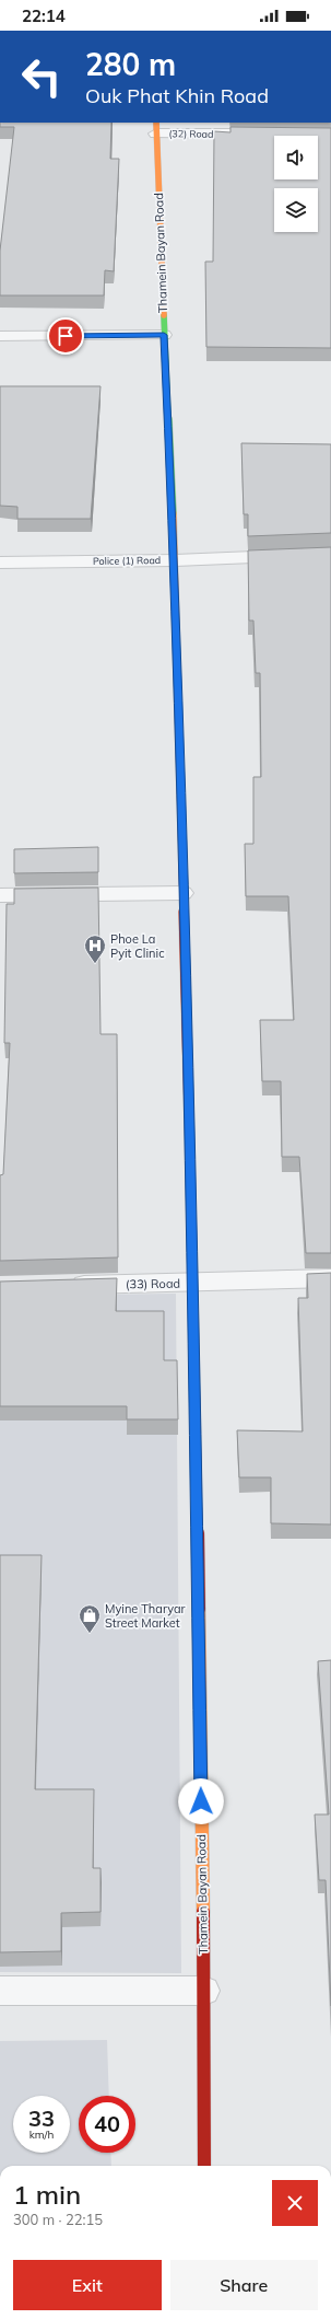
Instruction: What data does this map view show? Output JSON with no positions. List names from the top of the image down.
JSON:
{
  "streets": {
    "street": [
      "(32) Road",
      "Thamein Bayan Road",
      "Police (1) Road",
      "(33) Road"
    ]
  },
  "crossings": [
    ["(32) Road", "Thamein Bayan Road"],
    ["Thamein Bayan Road", "Police (1) Road"],
    ["Thamein Bayan Road", "(33) Road"]
  ],
  "places": {
    "hospital": ["Phoe La Pyit Clinic"],
    "shop": ["Myine Tharyar Street Market"]
  },
  "page": {
    "status": "22:14",
    "turn": ["280 m", "Ouk Phat Khin Road"],
    "speed": "33 km/h",
    "limit": "40",
    "heading": ["1 min", "300 m · 22:15"],
    "buttons": ["Exit", "Share"]
  }
}
